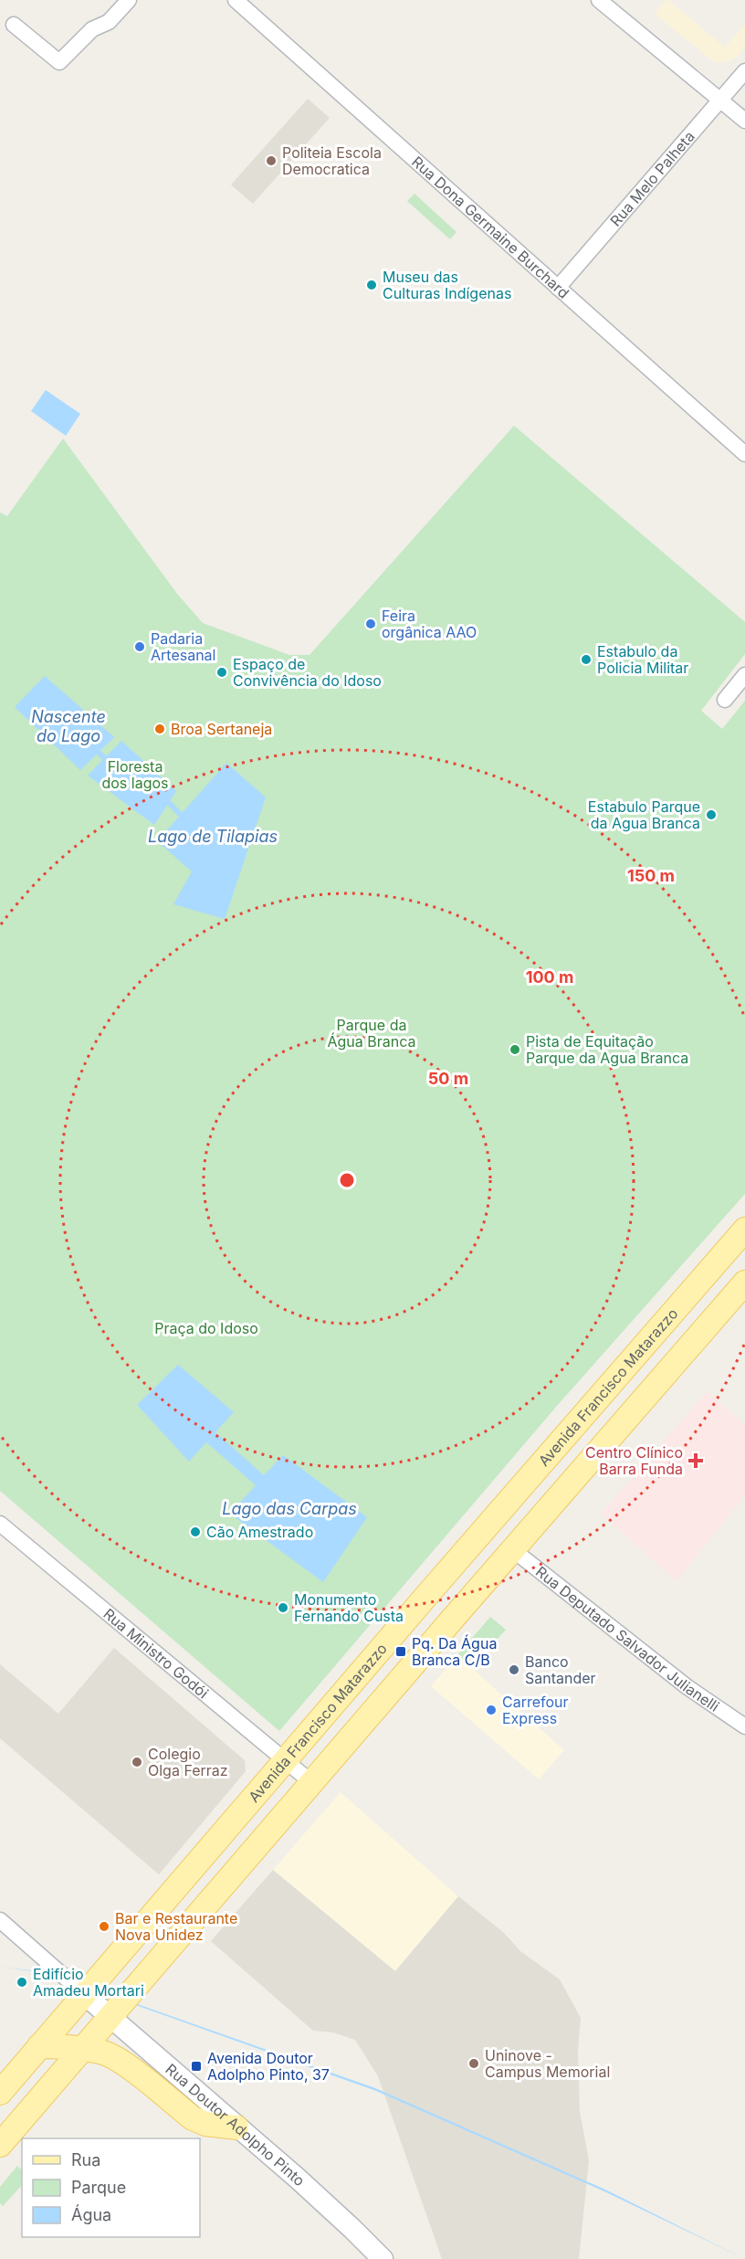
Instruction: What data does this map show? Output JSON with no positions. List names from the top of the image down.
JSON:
{
  "streets": {
    "main road": ["Avenida Francisco Matarazzo"],
    "street": [
      "Rua Melo Palheta",
      "Rua Dona Germaine Burchard",
      "Rua Deputado Salvador Julianelli",
      "Rua Ministro Godói",
      "Rua Doutor Adolpho Pinto"
    ]
  },
  "crossings": [
    ["Rua Melo Palheta", "Rua Dona Germaine Burchard"],
    ["Avenida Francisco Matarazzo", "Rua Ministro Godói"],
    ["Avenida Francisco Matarazzo", "Rua Doutor Adolpho Pinto"]
  ],
  "water": ["Nascente do Lago", "Lago de Tilapias", "Lago das Carpas"],
  "parks": ["Floresta dos lagos", "Parque da Água Branca", "Praça do Idoso"],
  "places": {
    "other": [
      "Politeia Escola Democratica",
      "Museu das Culturas Indígenas",
      "Feira orgânica AAO",
      "Padaria Artesanal",
      "Estabulo da Policia Militar",
      "Espaço de Convivência do Idoso",
      "Broa Sertaneja",
      "Estabulo Parque da Agua Branca",
      "Pista de Equitação Parque da Agua Branca",
      "Cão Amestrado",
      "Monumento Fernando Custa",
      "Banco Santander",
      "Carrefour Express",
      "Colegio Olga Ferraz",
      "Bar e Restaurante Nova Unidez",
      "Edifício Amadeu Mortari",
      "Uninove - Campus Memorial"
    ],
    "health": ["Centro Clínico Barra Funda"],
    "transit": ["Pq. Da Água Branca C/B", "Avenida Doutor Adolpho Pinto, 37"]
  },
  "legend": ["Rua", "Parque", "Água"],
  "rings": ["150 m", "100 m", "50 m"]
}
